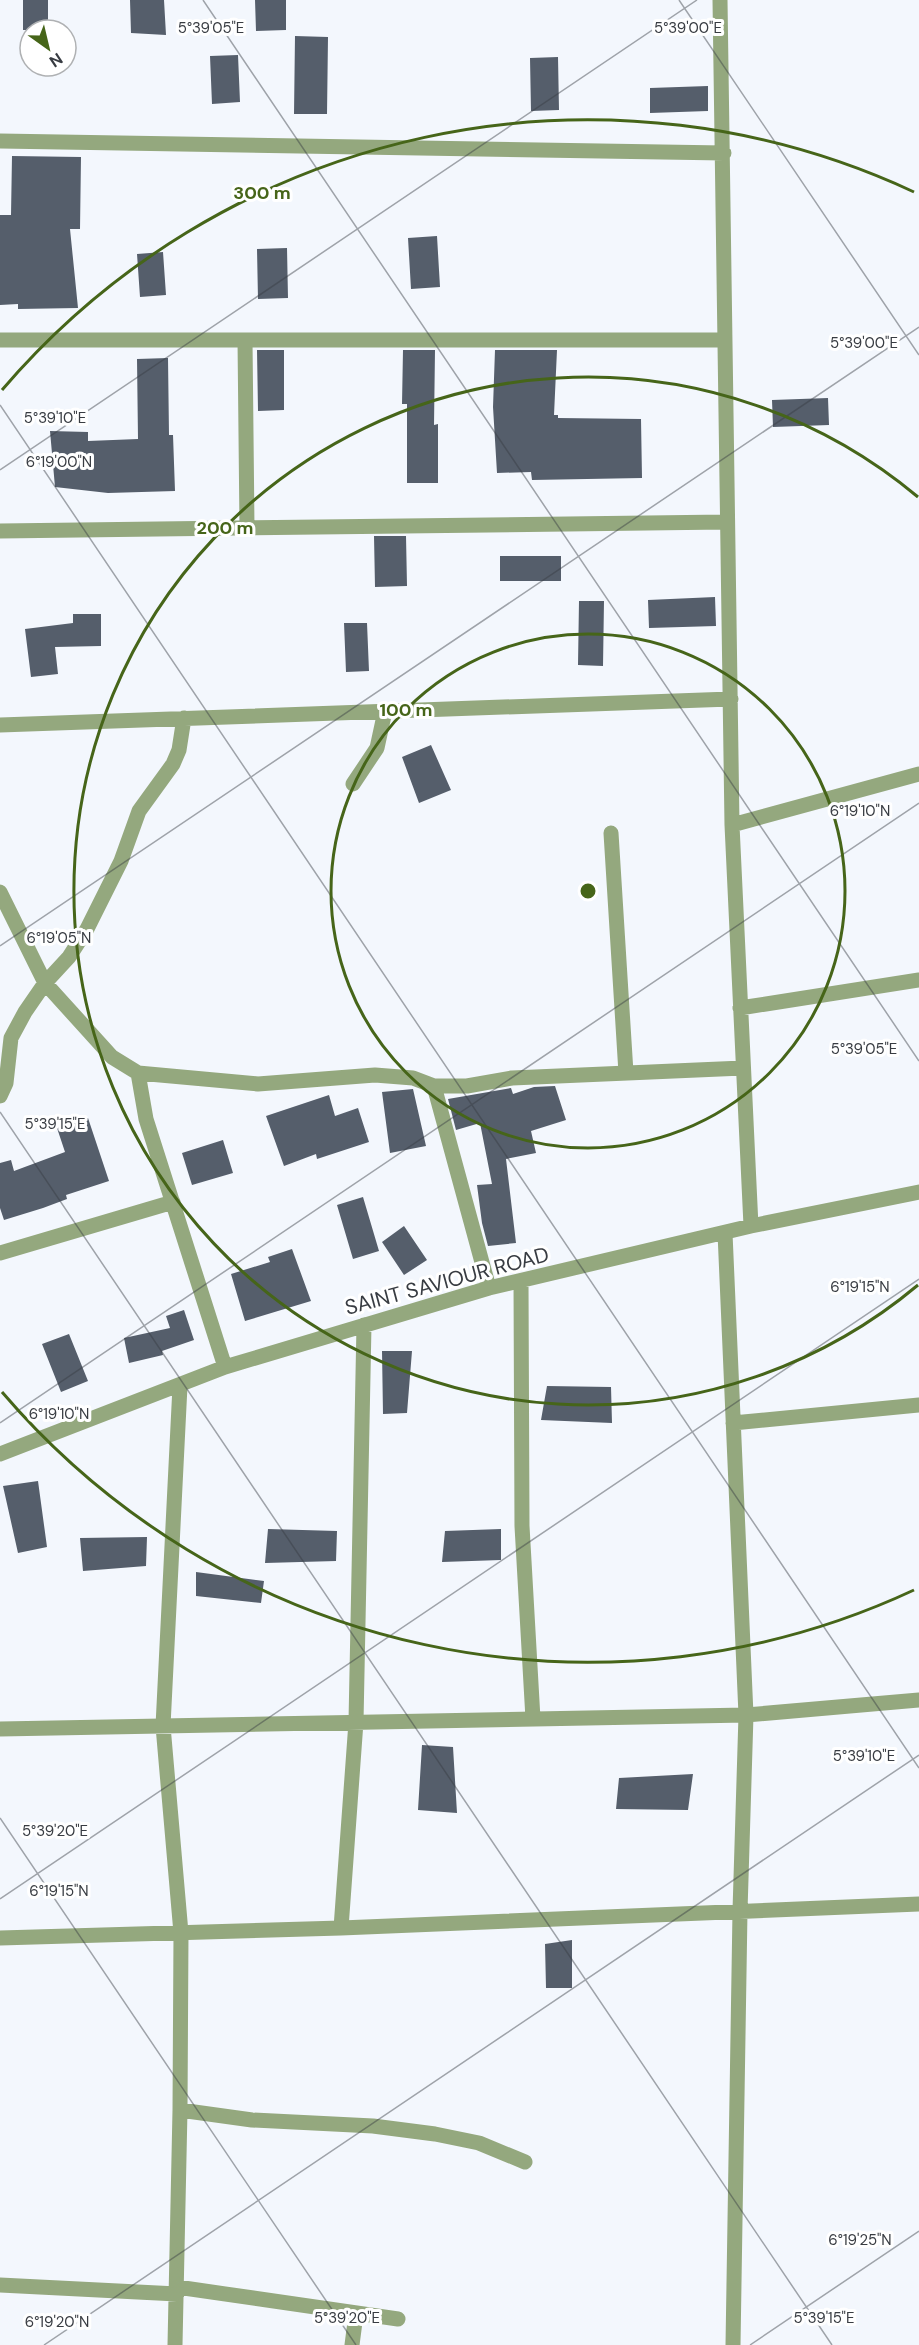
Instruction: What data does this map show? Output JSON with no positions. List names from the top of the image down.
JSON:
{
  "streets": {
    "street": ["SAINT SAVIOUR ROAD"]
  },
  "north": "bottom right",
  "coordinates": [
    "5°39'05\"E",
    "5°39'00\"E",
    "5°39'10\"E",
    "6°19'00\"N",
    "6°19'10\"N",
    "6°19'05\"N",
    "5°39'15\"E",
    "6°19'15\"N",
    "5°39'20\"E",
    "6°19'25\"N",
    "6°19'20\"N"
  ],
  "rings": ["300 m", "200 m", "100 m"]
}
